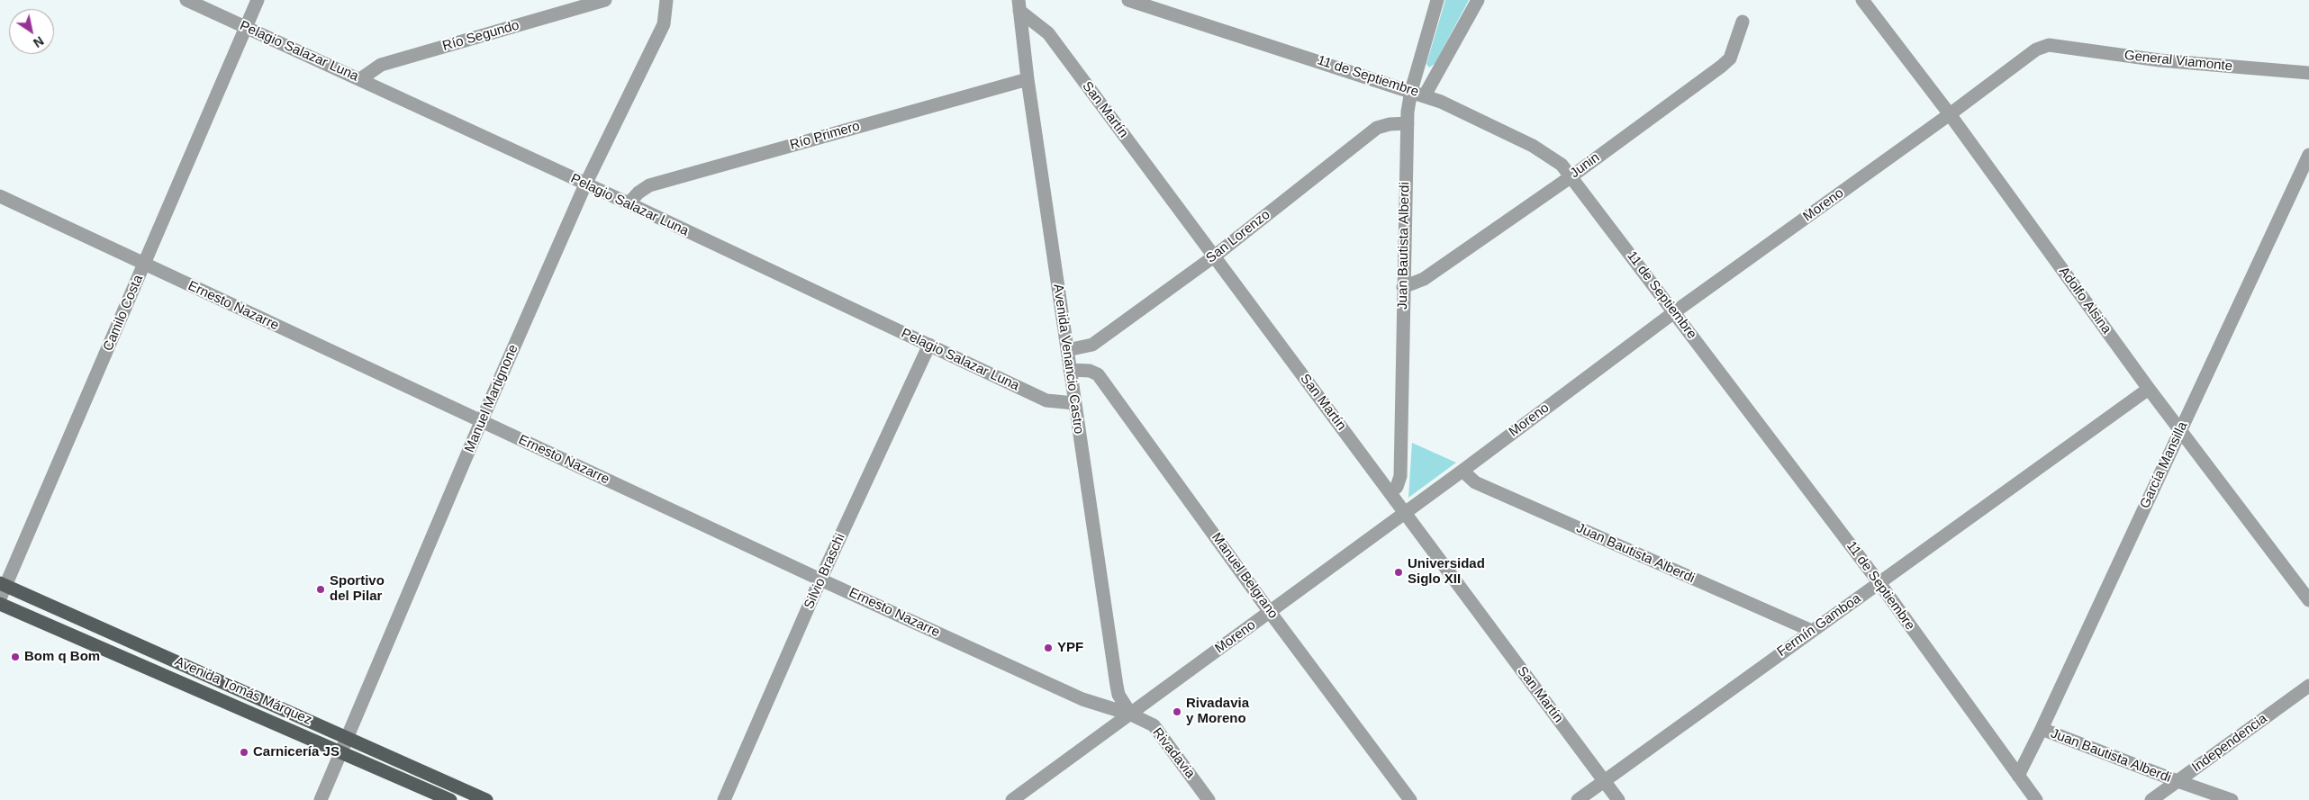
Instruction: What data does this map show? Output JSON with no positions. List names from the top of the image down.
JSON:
{
  "streets": {
    "main road": ["Avenida Tomás Márquez"],
    "street": [
      "Río Segundo",
      "Pelagio Salazar Luna",
      "General Viamonte",
      "11 de Septiembre",
      "San Martín",
      "Río Primero",
      "Junin",
      "Moreno",
      "San Lorenzo",
      "Juan Bautista Alberdi",
      "Adolfo Alsina",
      "Ernesto Nazarre",
      "Camilo Costa",
      "Avenida Venancio Castro",
      "Manuel Martignone",
      "García Mansilla",
      "Silvio Braschi",
      "Manuel Belgrano",
      "Fermín Gamboa",
      "Independencia",
      "Rivadavia"
    ]
  },
  "crossings": [
    ["Río Segundo", "Pelagio Salazar Luna"],
    ["Pelagio Salazar Luna", "Río Primero"],
    ["Pelagio Salazar Luna", "Camilo Costa"],
    ["Pelagio Salazar Luna", "Avenida Venancio Castro"],
    ["Pelagio Salazar Luna", "Manuel Martignone"],
    ["Pelagio Salazar Luna", "Silvio Braschi"],
    ["General Viamonte", "Moreno"],
    ["11 de Septiembre", "Junin"],
    ["11 de Septiembre", "Moreno"],
    ["11 de Septiembre", "Juan Bautista Alberdi"],
    ["11 de Septiembre", "García Mansilla"],
    ["11 de Septiembre", "Fermín Gamboa"],
    ["San Martín", "Moreno"],
    ["San Martín", "San Lorenzo"],
    ["San Martín", "Juan Bautista Alberdi"],
    ["San Martín", "Avenida Venancio Castro"],
    ["San Martín", "Fermín Gamboa"],
    ["Río Primero", "Avenida Venancio Castro"],
    ["Junin", "Juan Bautista Alberdi"],
    ["Moreno", "Juan Bautista Alberdi"],
    ["Moreno", "Adolfo Alsina"],
    ["Moreno", "Ernesto Nazarre"],
    ["Moreno", "Avenida Venancio Castro"],
    ["Moreno", "Manuel Belgrano"],
    ["Moreno", "Rivadavia"],
    ["San Lorenzo", "Juan Bautista Alberdi"],
    ["San Lorenzo", "Avenida Venancio Castro"],
    ["Juan Bautista Alberdi", "García Mansilla"],
    ["Juan Bautista Alberdi", "Fermín Gamboa"],
    ["Juan Bautista Alberdi", "Independencia"],
    ["Adolfo Alsina", "García Mansilla"],
    ["Adolfo Alsina", "Fermín Gamboa"],
    ["Ernesto Nazarre", "Camilo Costa"],
    ["Ernesto Nazarre", "Avenida Venancio Castro"],
    ["Ernesto Nazarre", "Manuel Martignone"],
    ["Ernesto Nazarre", "Silvio Braschi"],
    ["Ernesto Nazarre", "Rivadavia"],
    ["Camilo Costa", "Avenida Tomás Márquez"],
    ["Avenida Venancio Castro", "Manuel Belgrano"],
    ["Avenida Venancio Castro", "Rivadavia"],
    ["Manuel Martignone", "Avenida Tomás Márquez"]
  ],
  "places": [
    "Universidad Siglo XII",
    "Sportivo del Pilar",
    "YPF",
    "Bom q Bom",
    "Rivadavia y Moreno",
    "Carnicería JS"
  ],
  "north": "bottom right"
}
